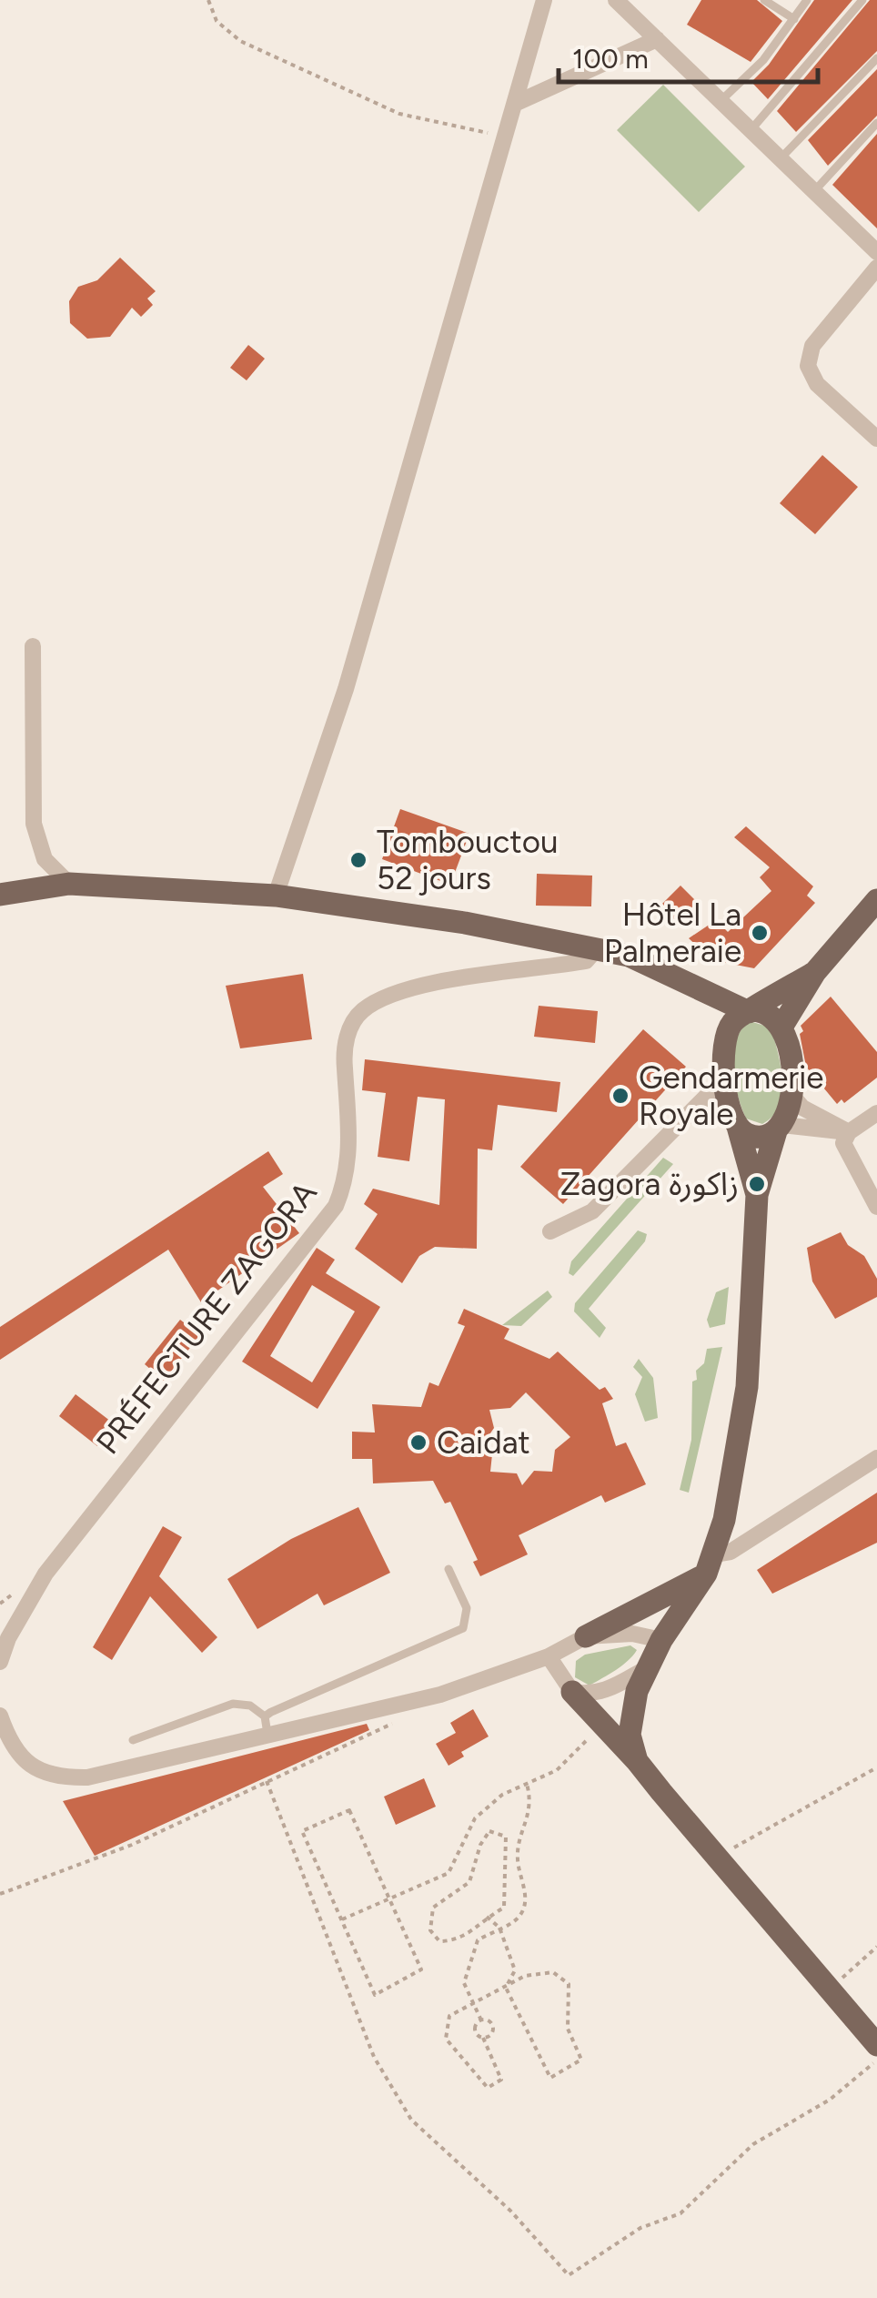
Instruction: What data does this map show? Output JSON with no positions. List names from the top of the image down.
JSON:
{
  "streets": {
    "street": ["PRÉFECTURE ZAGORA"]
  },
  "places": [
    "Tombouctou 52 jours",
    "Hôtel La Palmeraie",
    "Gendarmerie Royale",
    "Zagora زاكورة",
    "Caidat"
  ],
  "scale_bar": "100 m"
}
